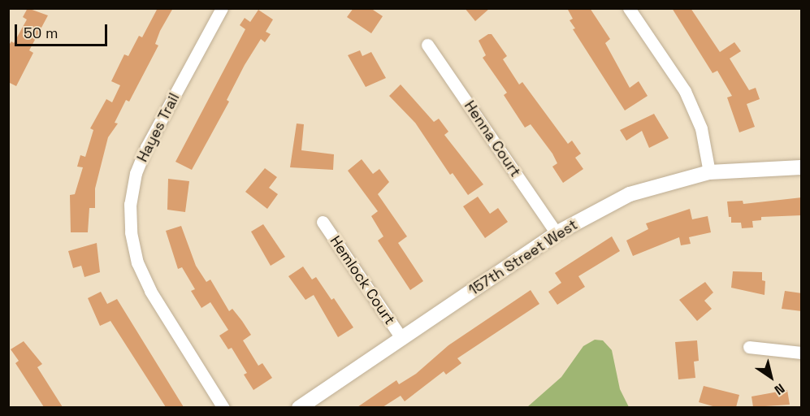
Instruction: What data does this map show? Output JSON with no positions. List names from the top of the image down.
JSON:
{
  "streets": {
    "street": [
      "Hayes Trail",
      "Henna Court",
      "157th Street West",
      "Hemlock Court"
    ]
  },
  "crossings": [
    ["Henna Court", "157th Street West"],
    ["157th Street West", "Hemlock Court"]
  ],
  "scale_bar": "50 m",
  "north": "bottom right"
}
